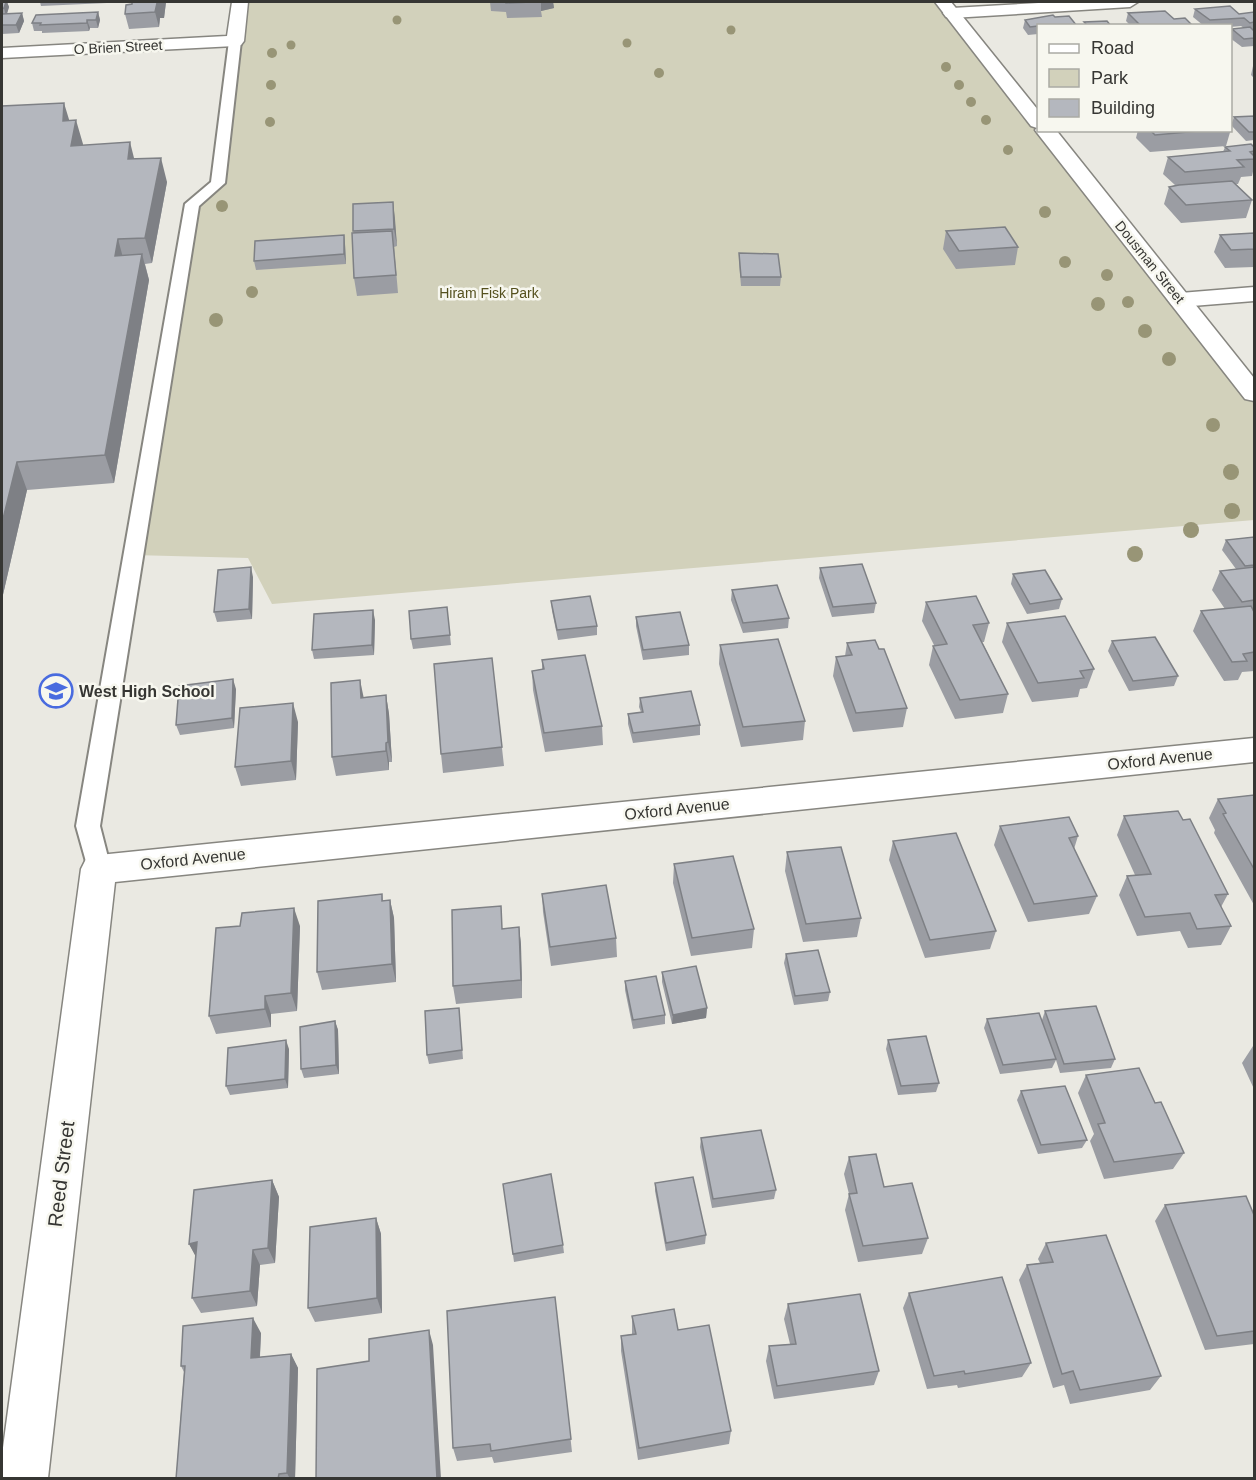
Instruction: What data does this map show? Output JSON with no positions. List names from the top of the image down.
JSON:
{
  "streets": {
    "street": [
      "O Brien Street",
      "Dousman Street",
      "Oxford Avenue",
      "Reed Street"
    ]
  },
  "crossings": [
    ["Oxford Avenue", "Reed Street"]
  ],
  "parks": ["Hiram Fisk Park"],
  "places": {
    "school or university": ["West High School"]
  },
  "legend": ["Road", "Park", "Building"]
}
